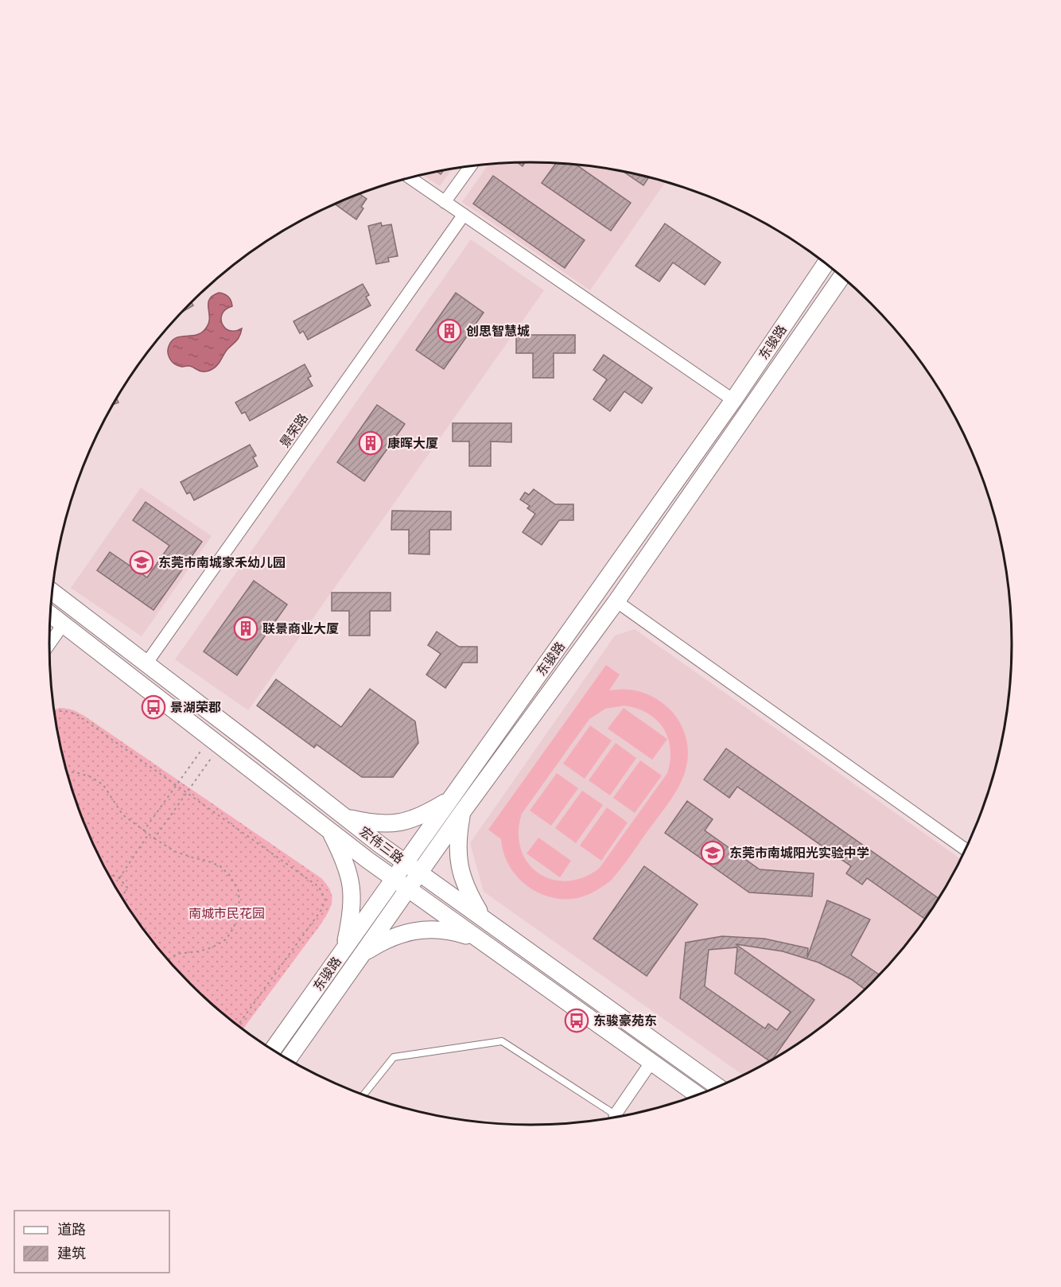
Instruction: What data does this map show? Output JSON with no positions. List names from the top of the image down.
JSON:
{
  "streets": {
    "street": ["东骏路", "景荣路", "宏伟三路"]
  },
  "crossings": [
    ["东骏路", "宏伟三路"],
    ["景荣路", "宏伟三路"]
  ],
  "parks": ["南城市民花园"],
  "places": {
    "building": ["创思智慧城", "康晖大厦", "联景商业大厦"],
    "school or university": ["东莞市南城家禾幼儿园", "东莞市南城阳光实验中学"],
    "bus stop": ["景湖荣郡", "东骏豪苑东"]
  },
  "legend": ["道路", "建筑"]
}
